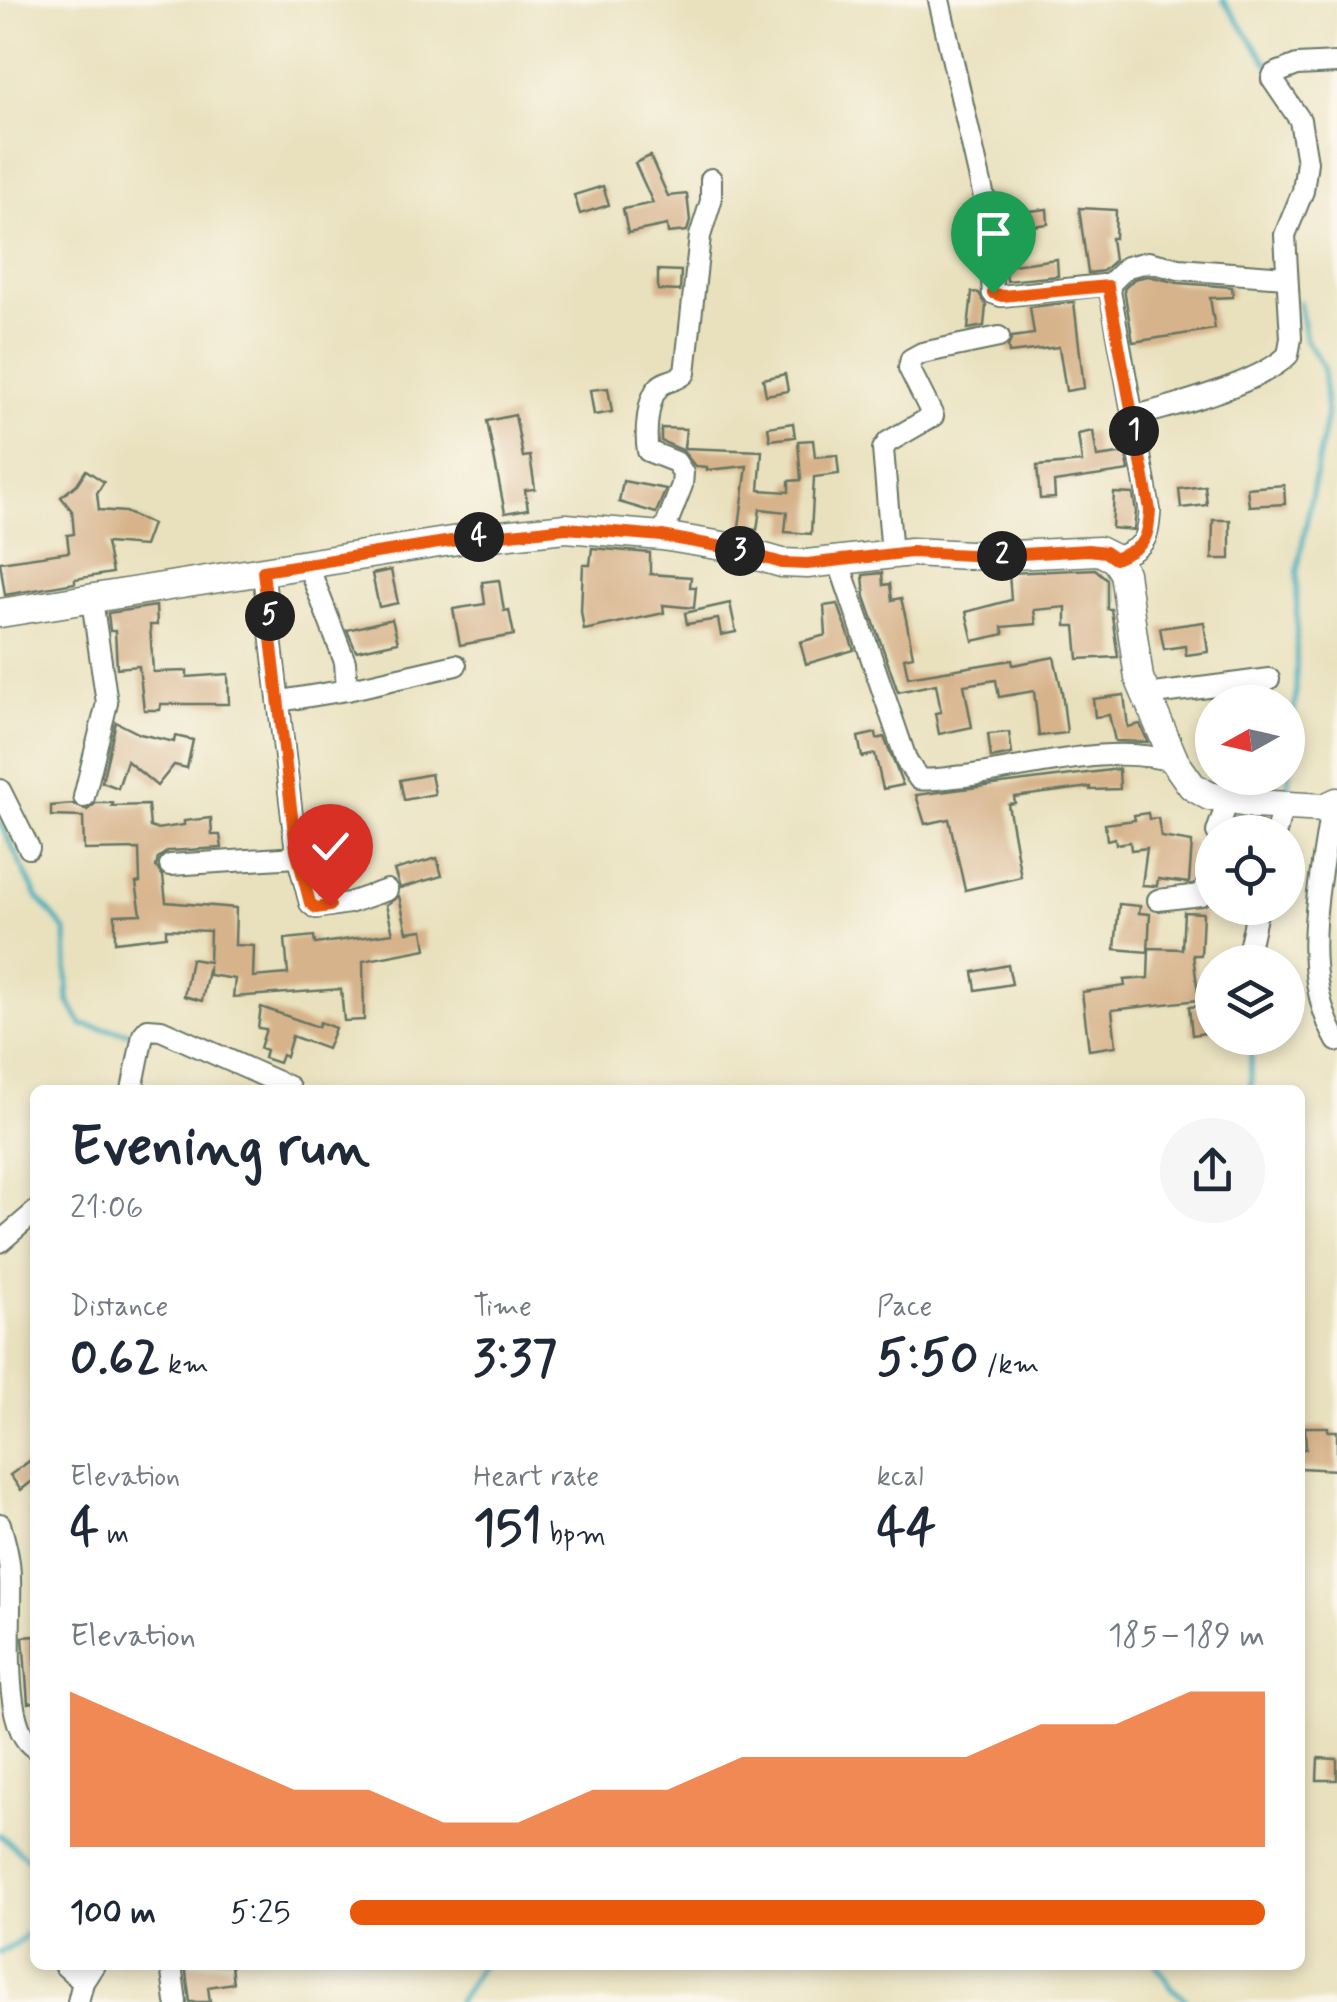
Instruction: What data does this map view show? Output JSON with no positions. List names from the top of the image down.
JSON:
{
  "north": "left",
  "page": {
    "pins": [
      "1",
      "4",
      "3",
      "2",
      "5"
    ],
    "heading": ["Evening run", "21:06"],
    "stats": [
      ["Distance", "0.62 km"],
      ["Time", "3:37"],
      ["Pace", "5:50 /km"],
      ["Elevation", "4 m"],
      ["Heart rate", "151 bpm"],
      ["kcal", "44"]
    ],
    "chart": ["Elevation", "185–189 m"],
    "list": [
      {
        "name": "100 m",
        "note": "5:25"
      }
    ]
  }
}
